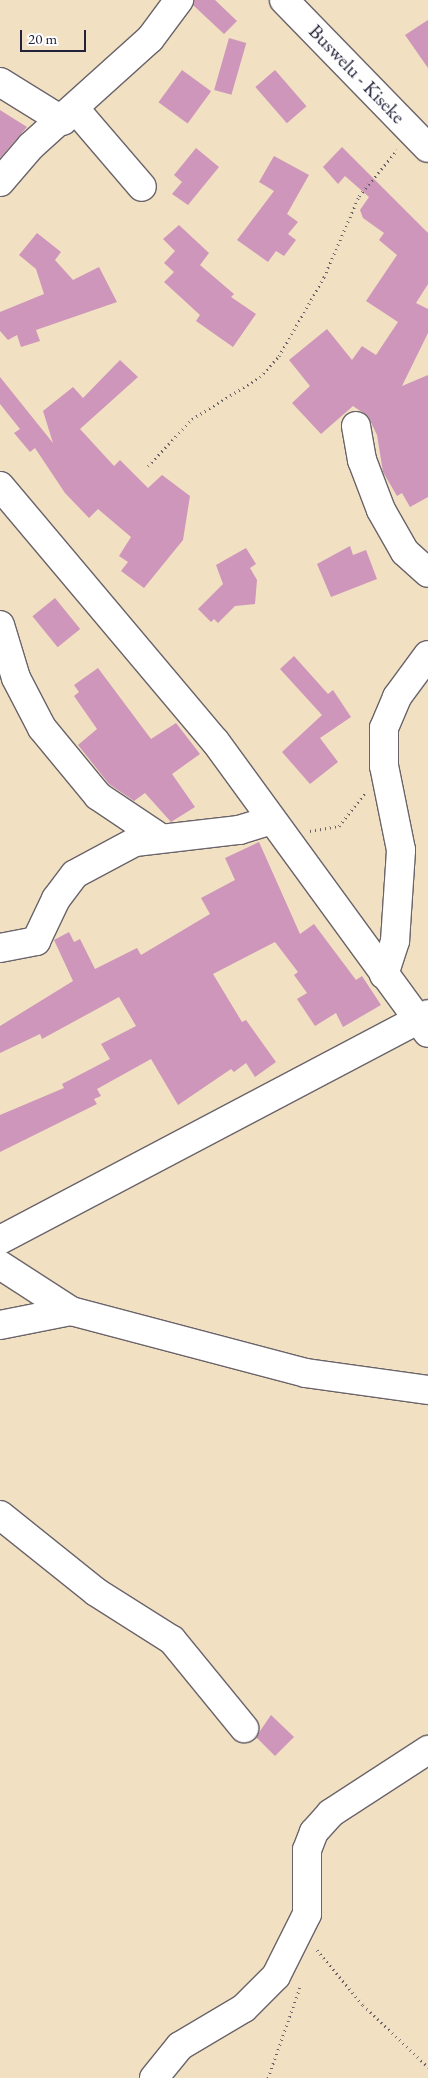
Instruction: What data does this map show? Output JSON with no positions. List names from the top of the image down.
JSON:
{
  "streets": {
    "street": ["Buswelu - Kiseke"]
  },
  "scale_bar": "20 m"
}
